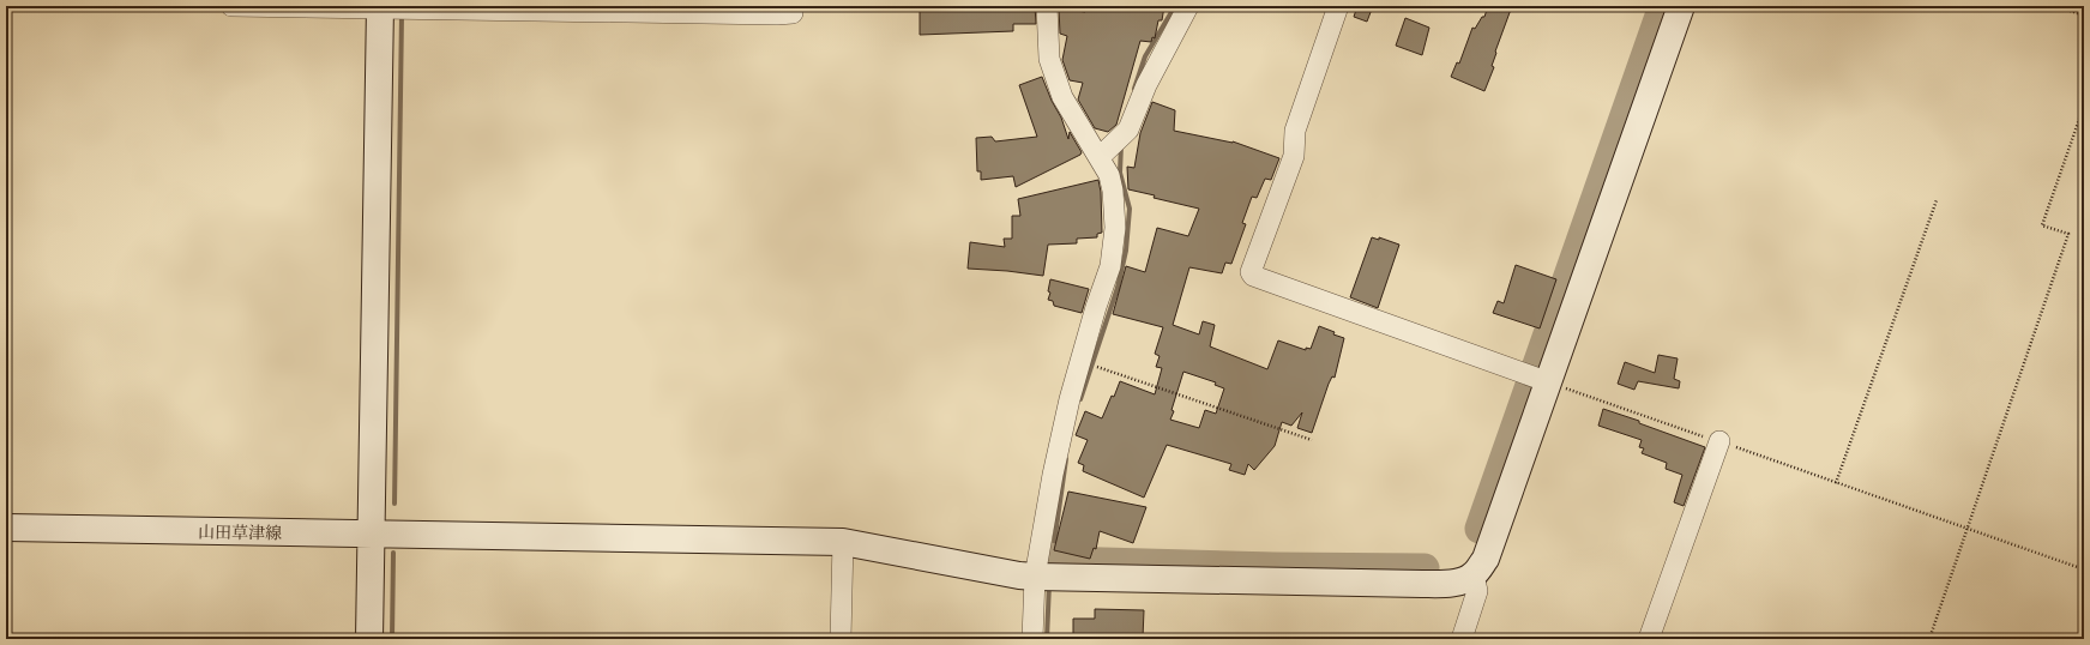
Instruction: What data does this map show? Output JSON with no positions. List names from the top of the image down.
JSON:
{
  "streets": {
    "street": ["山田草津線"]
  }
}
